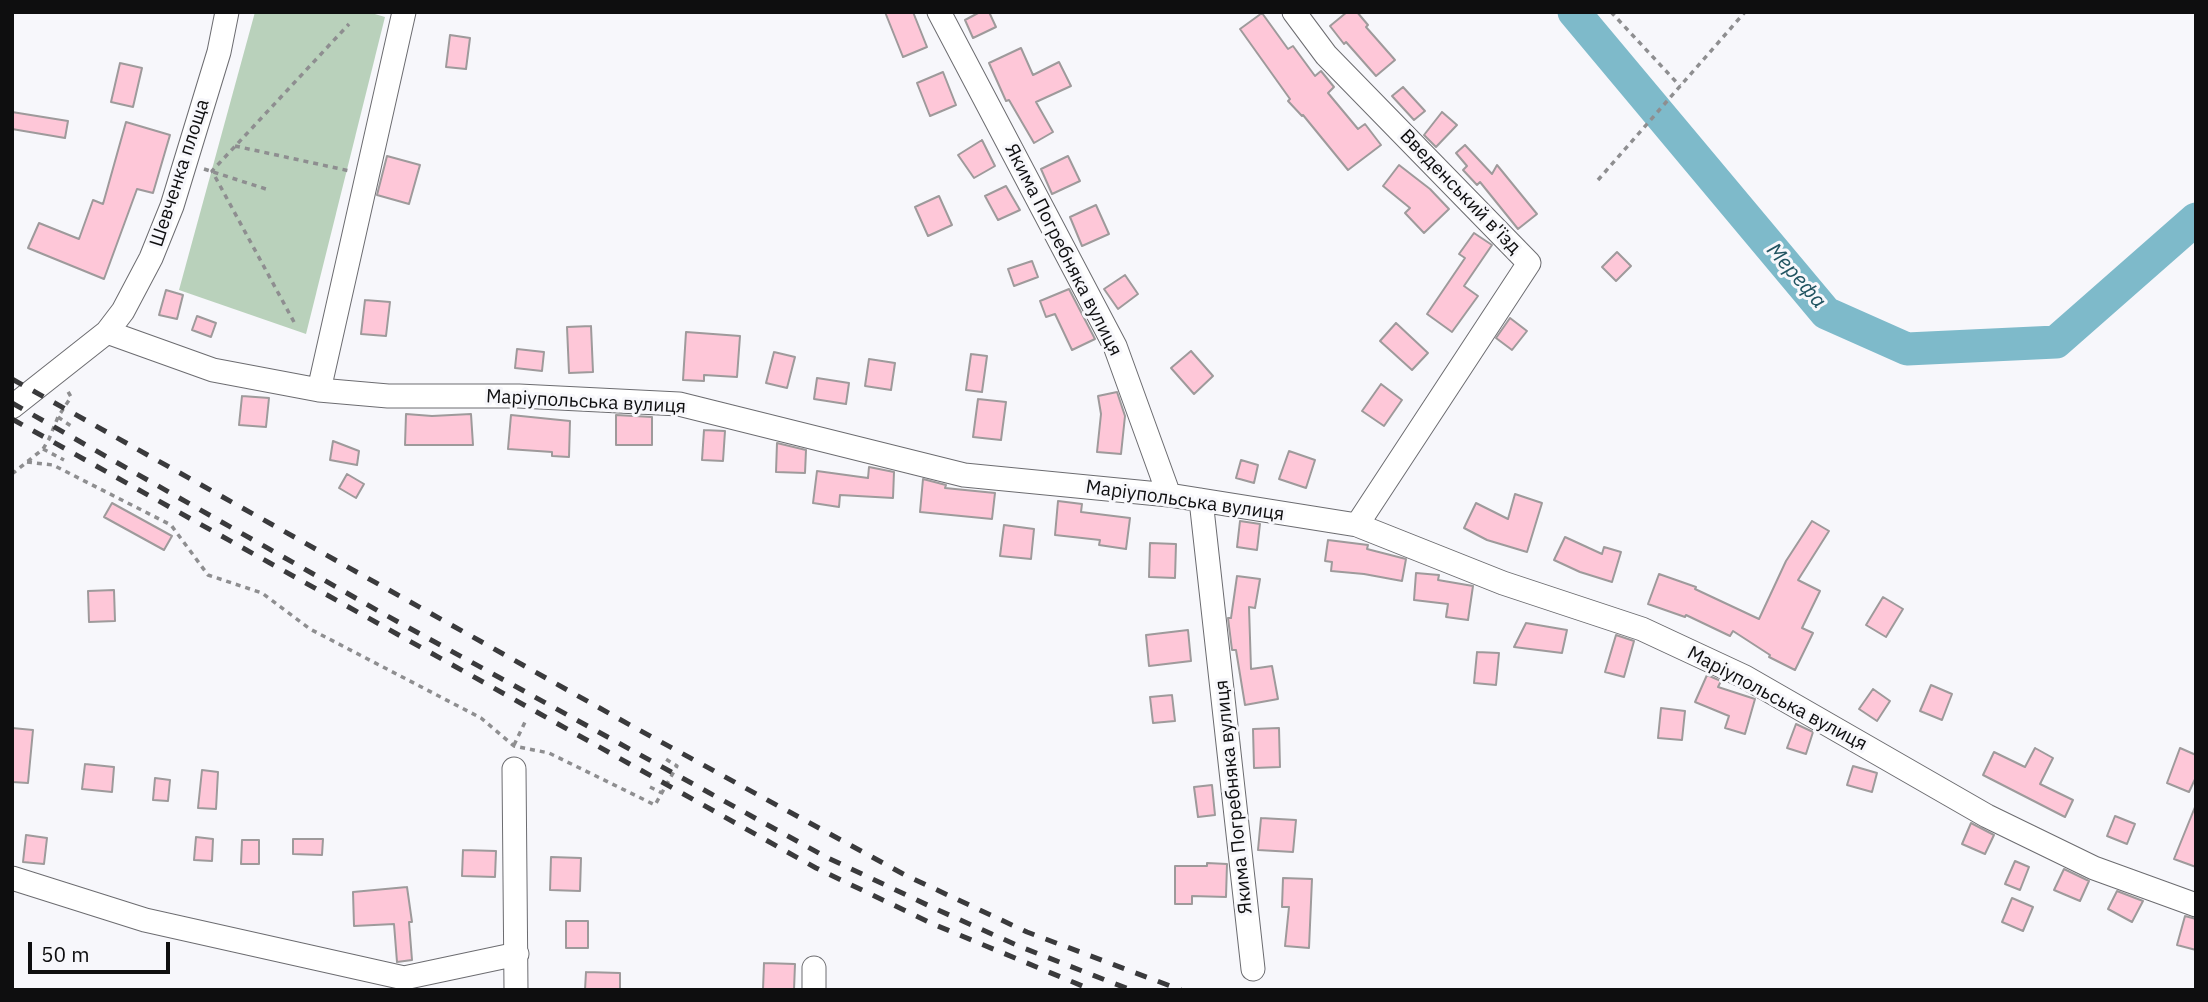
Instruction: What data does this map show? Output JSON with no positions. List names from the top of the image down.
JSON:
{
  "streets": {
    "street": [
      "Шевченка площа",
      "Введенський в'їзд",
      "Якима Погребняка вулиця",
      "Маріупольська вулиця"
    ]
  },
  "crossings": [
    ["Шевченка площа", "Маріупольська вулиця"],
    ["Введенський в'їзд", "Маріупольська вулиця"],
    ["Якима Погребняка вулиця", "Маріупольська вулиця"]
  ],
  "water": ["Мерефа"],
  "scale_bar": "50 m"
}
